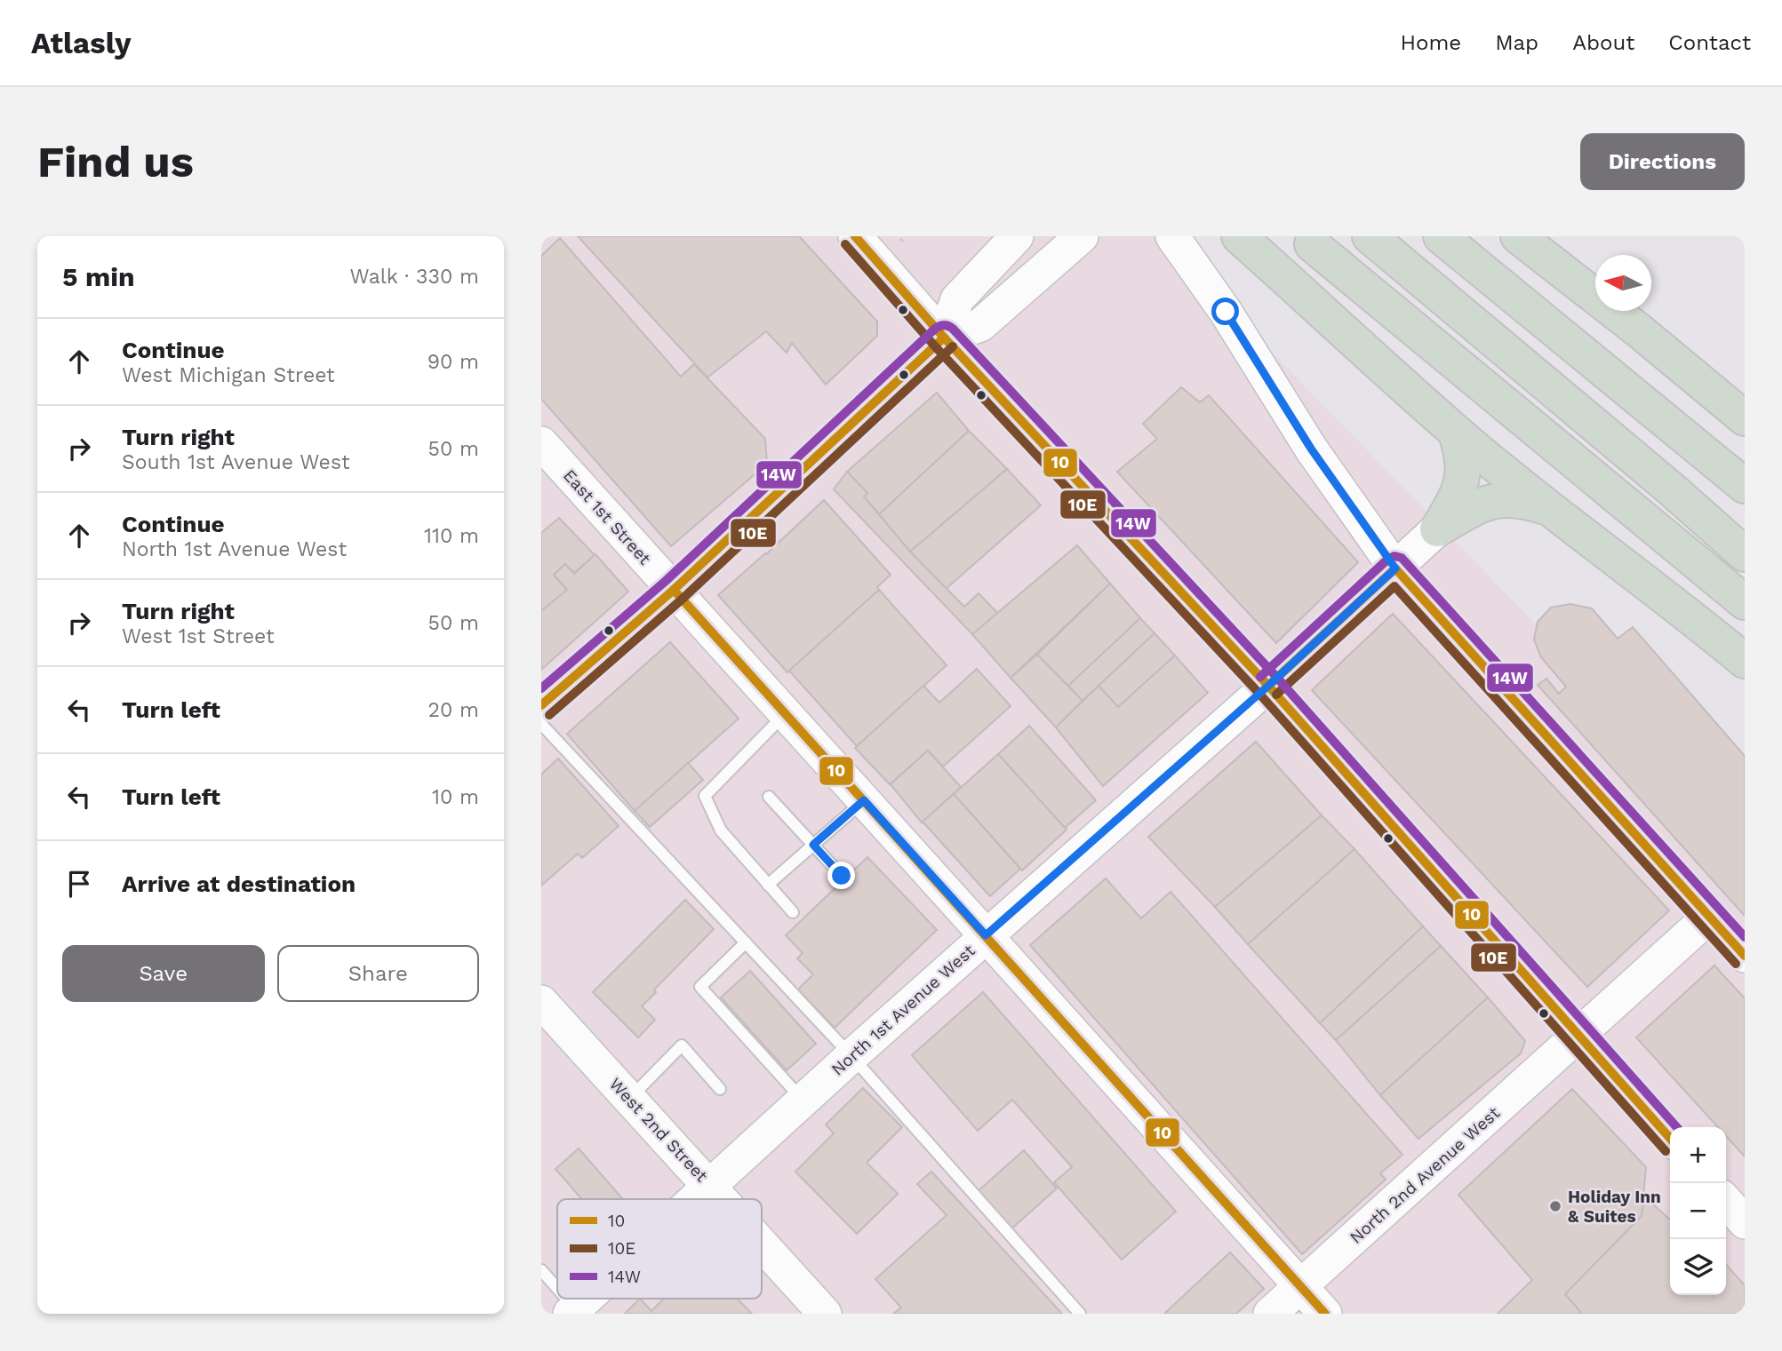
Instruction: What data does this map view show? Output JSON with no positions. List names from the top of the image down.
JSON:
{
  "streets": {
    "street": [
      "East 1st Street",
      "North 1st Avenue West",
      "West 2nd Street",
      "North 2nd Avenue West"
    ]
  },
  "crossings": [
    ["East 1st Street", "North 1st Avenue West"],
    ["East 1st Street", "North 2nd Avenue West"],
    ["North 1st Avenue West", "West 2nd Street"]
  ],
  "places": ["Holiday Inn & Suites"],
  "lines": ["transit line 10", "transit line 10E", "transit line 14W"],
  "legend": ["10", "10E", "14W"],
  "north": "left",
  "page": {
    "header": "Atlasly",
    "nav": [
      "Home",
      "Map",
      "About",
      "Contact"
    ],
    "buttons": [
      "Directions",
      ["Save", "Share"]
    ],
    "title": "Find us",
    "heading": ["5 min", "Walk · 330 m"],
    "list": [
      ["Continue", "West Michigan Street", "90 m"],
      ["Turn right", "South 1st Avenue West", "50 m"],
      ["Continue", "North 1st Avenue West", "110 m"],
      ["Turn right", "West 1st Street", "50 m"],
      ["Turn left", "20 m"],
      ["Turn left", "10 m"],
      "Arrive at destination"
    ],
    "map_buttons": ["+", "−"]
  }
}
